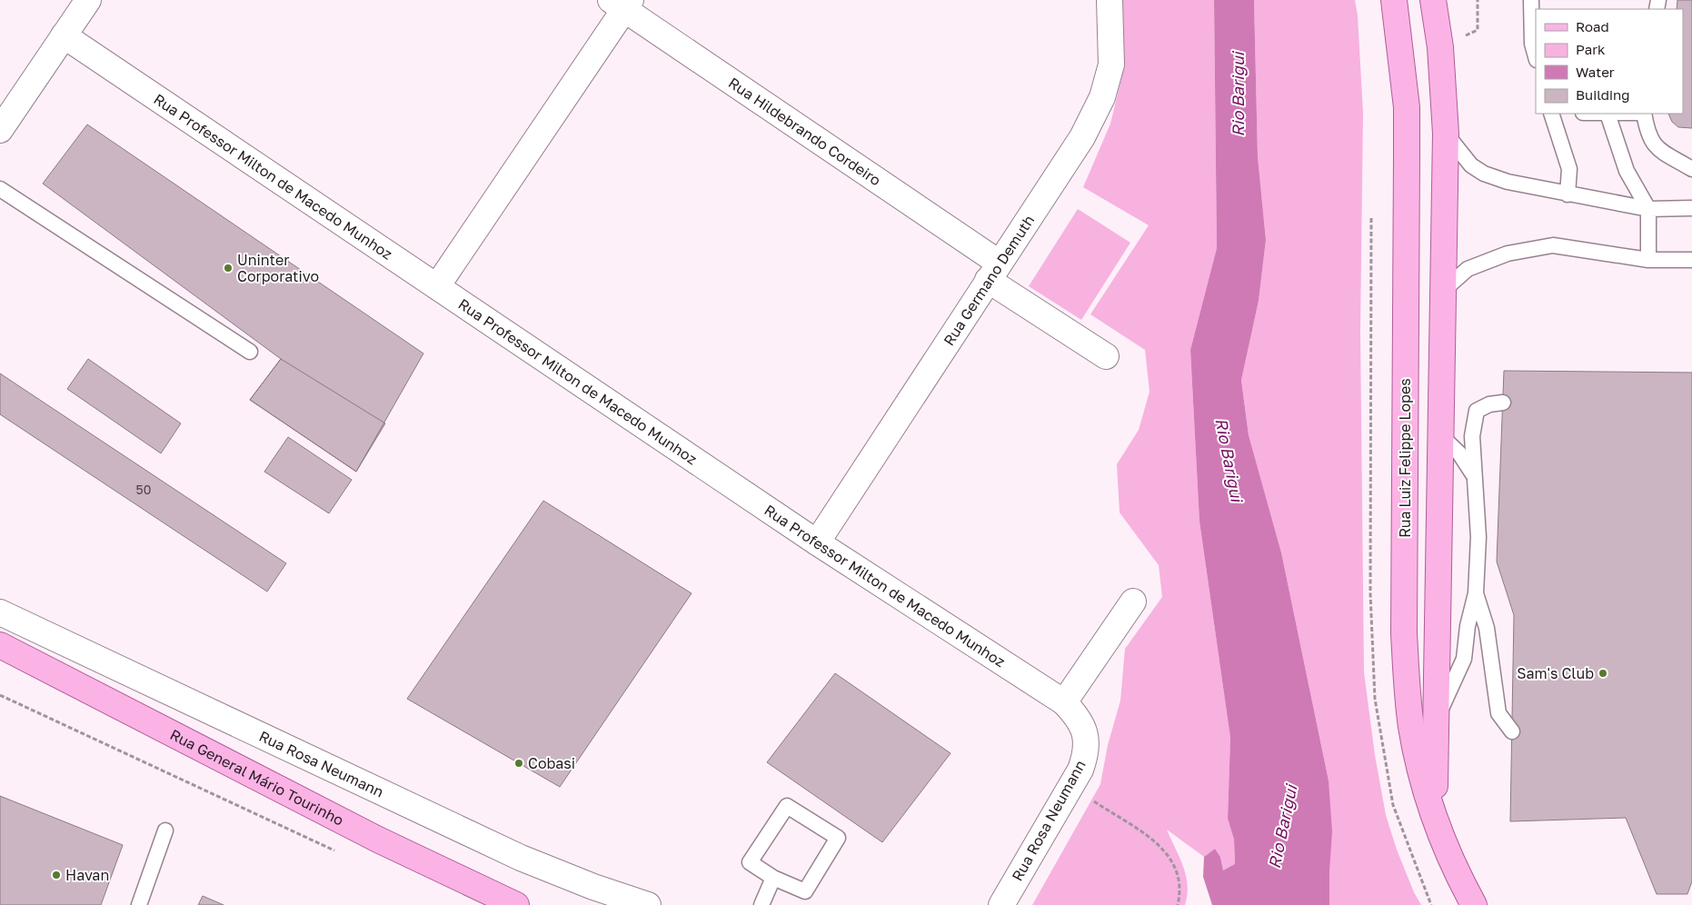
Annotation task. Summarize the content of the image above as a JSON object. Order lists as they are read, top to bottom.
{
  "streets": {
    "main road": ["Rua Luiz Felippe Lopes", "Rua General Mário Tourinho"],
    "street": [
      "Rua Hildebrando Cordeiro",
      "Rua Professor Milton de Macedo Munhoz",
      "Rua Germano Demuth",
      "Rua Rosa Neumann"
    ]
  },
  "crossings": [
    ["Rua Hildebrando Cordeiro", "Rua Germano Demuth"],
    ["Rua Professor Milton de Macedo Munhoz", "Rua Germano Demuth"],
    ["Rua Professor Milton de Macedo Munhoz", "Rua Rosa Neumann"]
  ],
  "water": ["Rio Barigui"],
  "places": [
    "Uninter Corporativo",
    "Sam's Club",
    "Cobasi",
    "Havan"
  ],
  "house_numbers": ["50"],
  "legend": [
    "Road",
    "Park",
    "Water",
    "Building"
  ]
}
